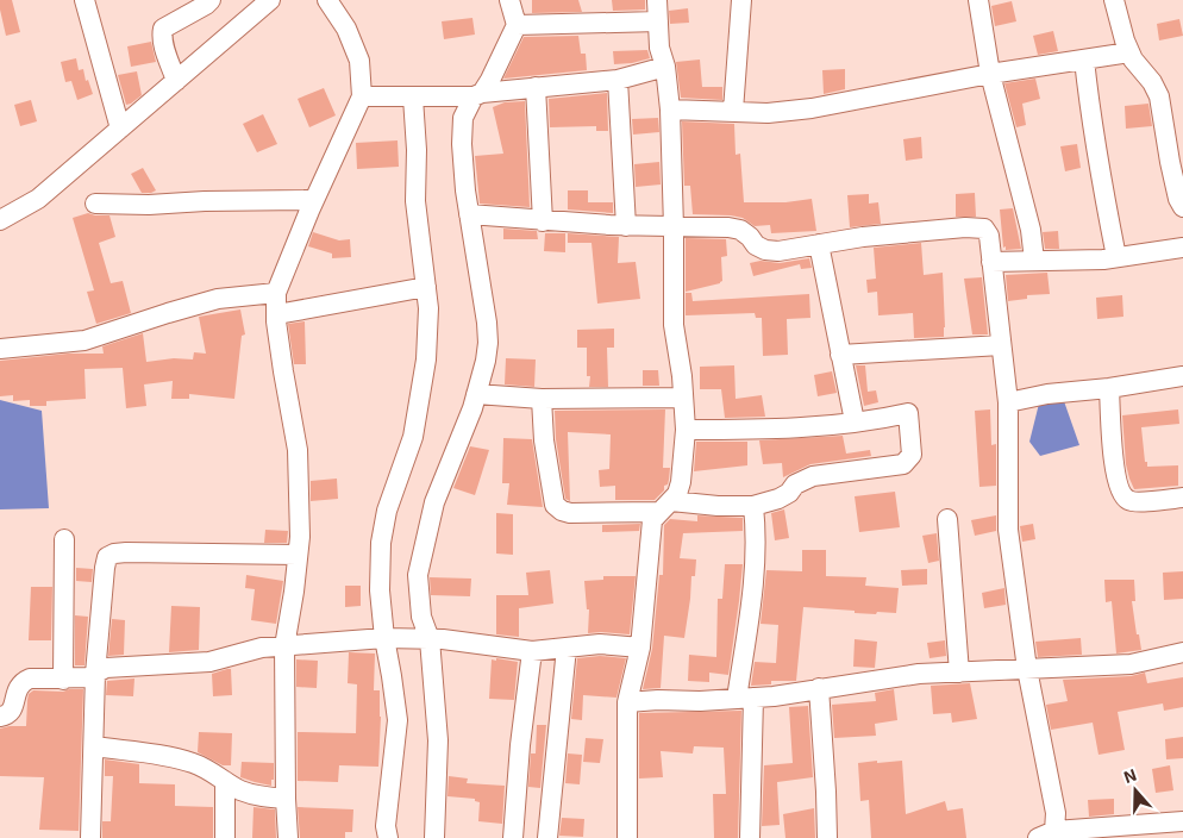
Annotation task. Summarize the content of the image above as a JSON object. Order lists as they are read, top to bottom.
{
  "north": "top"
}
